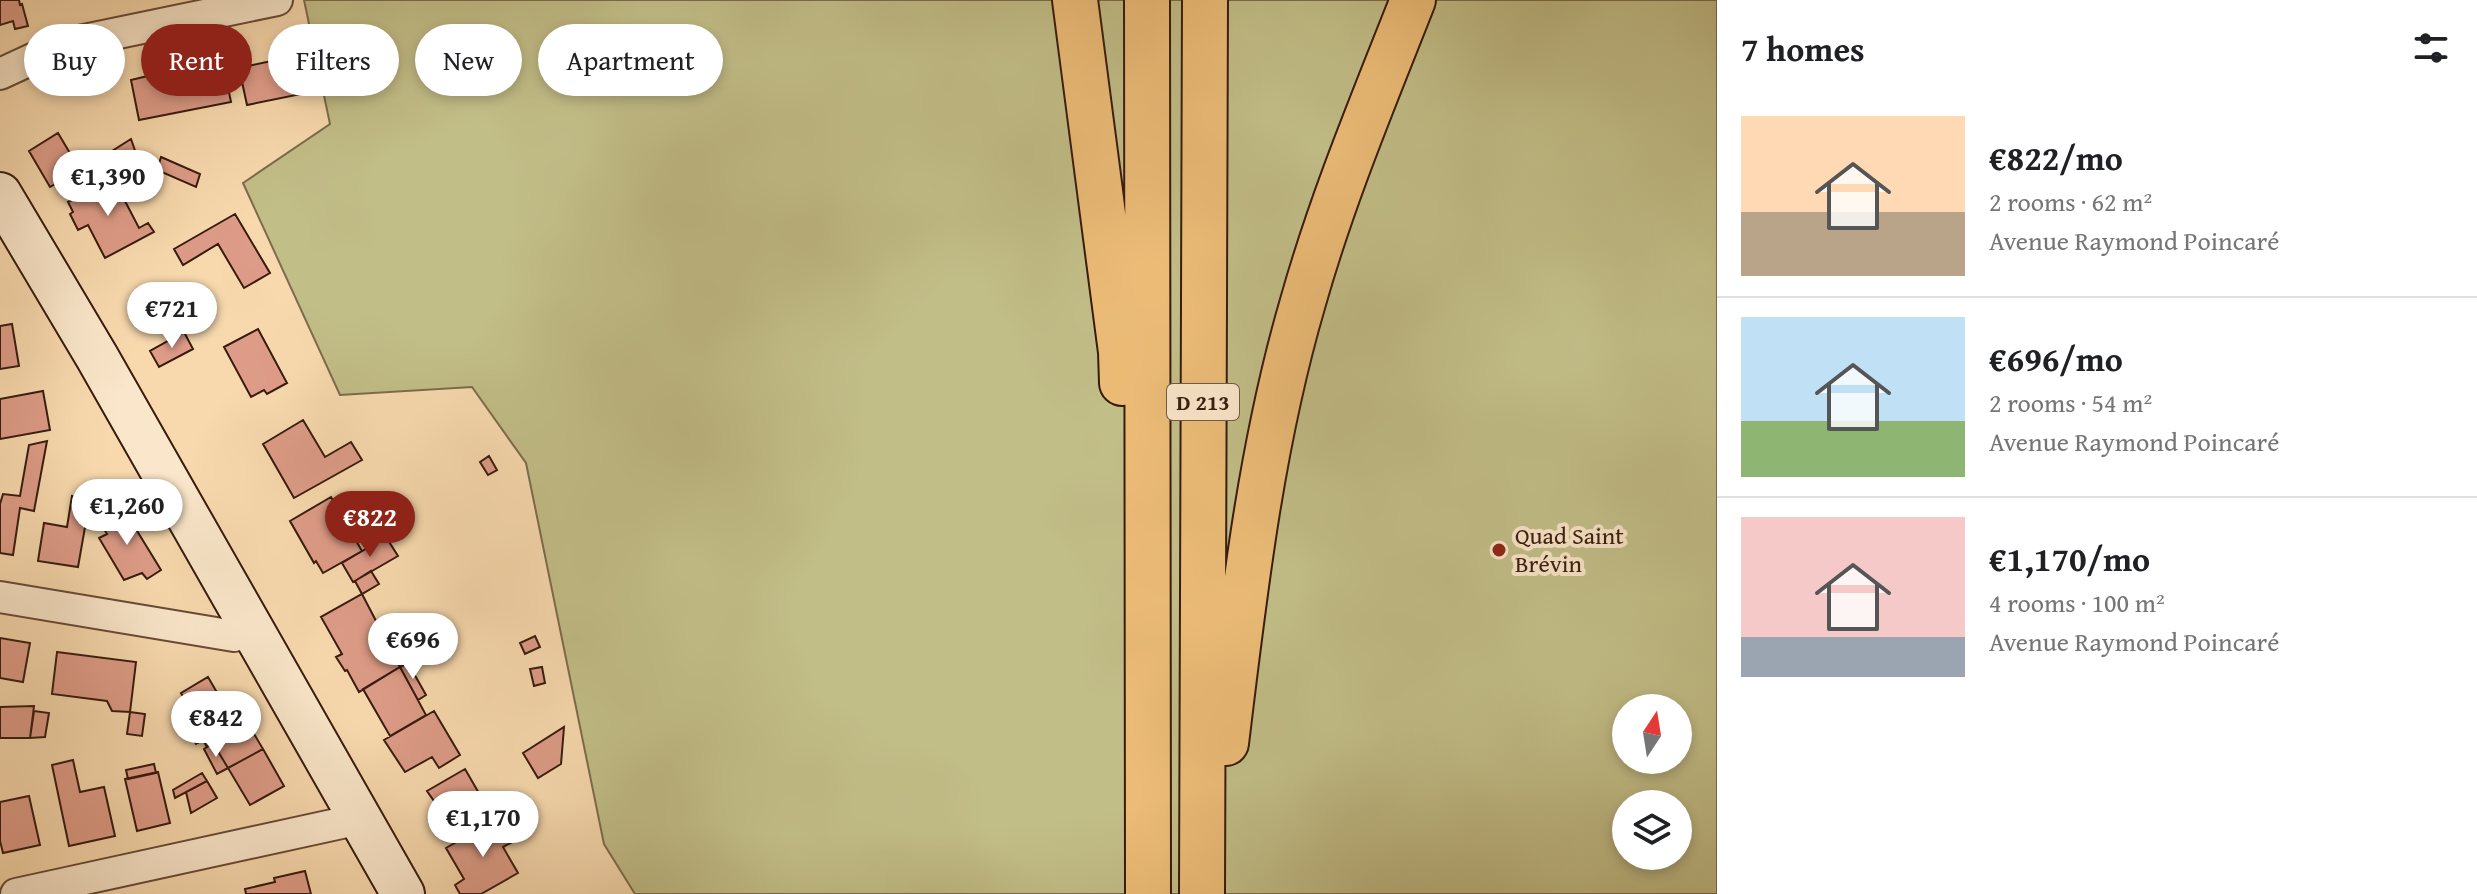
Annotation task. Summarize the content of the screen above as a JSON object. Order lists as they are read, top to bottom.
{
  "streets": {
    "highway": ["D 213"]
  },
  "places": ["Quad Saint Brévin"],
  "north": "top",
  "page": {
    "heading": "7 homes",
    "chip": [
      "Buy",
      "Rent",
      "Filters",
      "New",
      "Apartment"
    ],
    "list": [
      {
        "name": "€822/mo",
        "note": "2 rooms · 62 m² · Avenue Raymond Poincaré"
      },
      {
        "name": "€696/mo",
        "note": "2 rooms · 54 m² · Avenue Raymond Poincaré"
      },
      {
        "name": "€1,170/mo",
        "note": "4 rooms · 100 m² · Avenue Raymond Poincaré"
      }
    ],
    "price": [
      "€1,390",
      "€721",
      "€1,260",
      "€822",
      "€696",
      "€842",
      "€1,170"
    ]
  }
}
